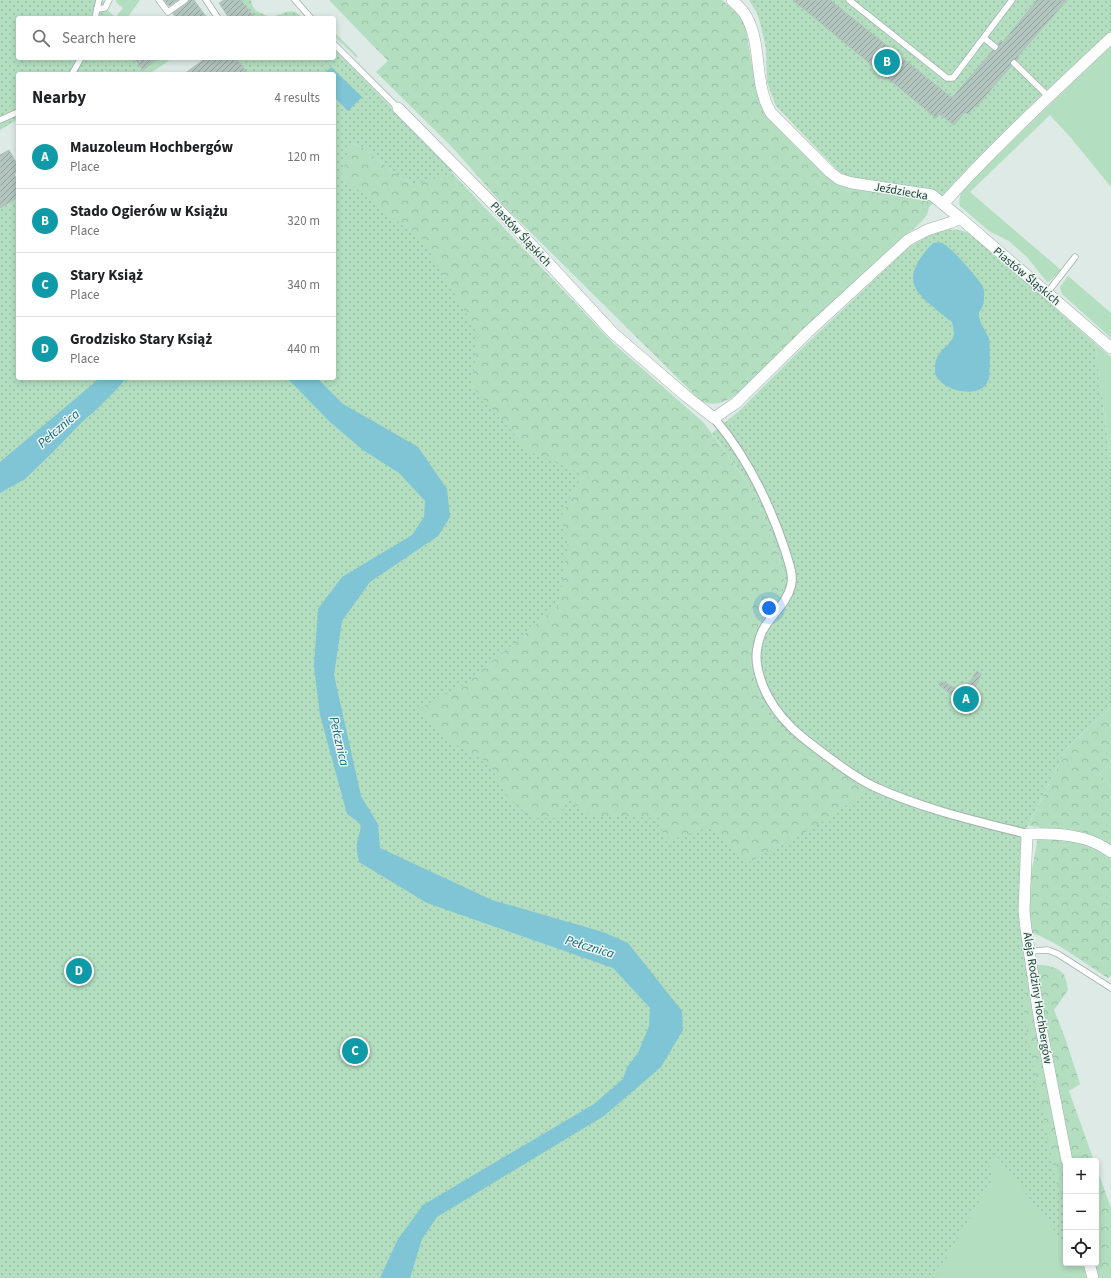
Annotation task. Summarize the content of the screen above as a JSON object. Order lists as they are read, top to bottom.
{
  "streets": {
    "street": ["Jeździecka", "Piastów Śląskich", "Aleja Rodziny Hochbergów"]
  },
  "crossings": [
    ["Jeździecka", "Piastów Śląskich"]
  ],
  "water": ["Pełcznica"],
  "page": {
    "search": "Search here",
    "pins": [
      "B",
      "A",
      "D",
      "C"
    ],
    "heading": ["Nearby", "4 results"],
    "list": [
      {
        "mark": "A",
        "name": "Mauzoleum Hochbergów",
        "note": "Place",
        "value": "120 m"
      },
      {
        "mark": "B",
        "name": "Stado Ogierów w Książu",
        "note": "Place",
        "value": "320 m"
      },
      {
        "mark": "C",
        "name": "Stary Książ",
        "note": "Place",
        "value": "340 m"
      },
      {
        "mark": "D",
        "name": "Grodzisko Stary Książ",
        "note": "Place",
        "value": "440 m"
      }
    ],
    "map_buttons": ["+", "−"]
  }
}
